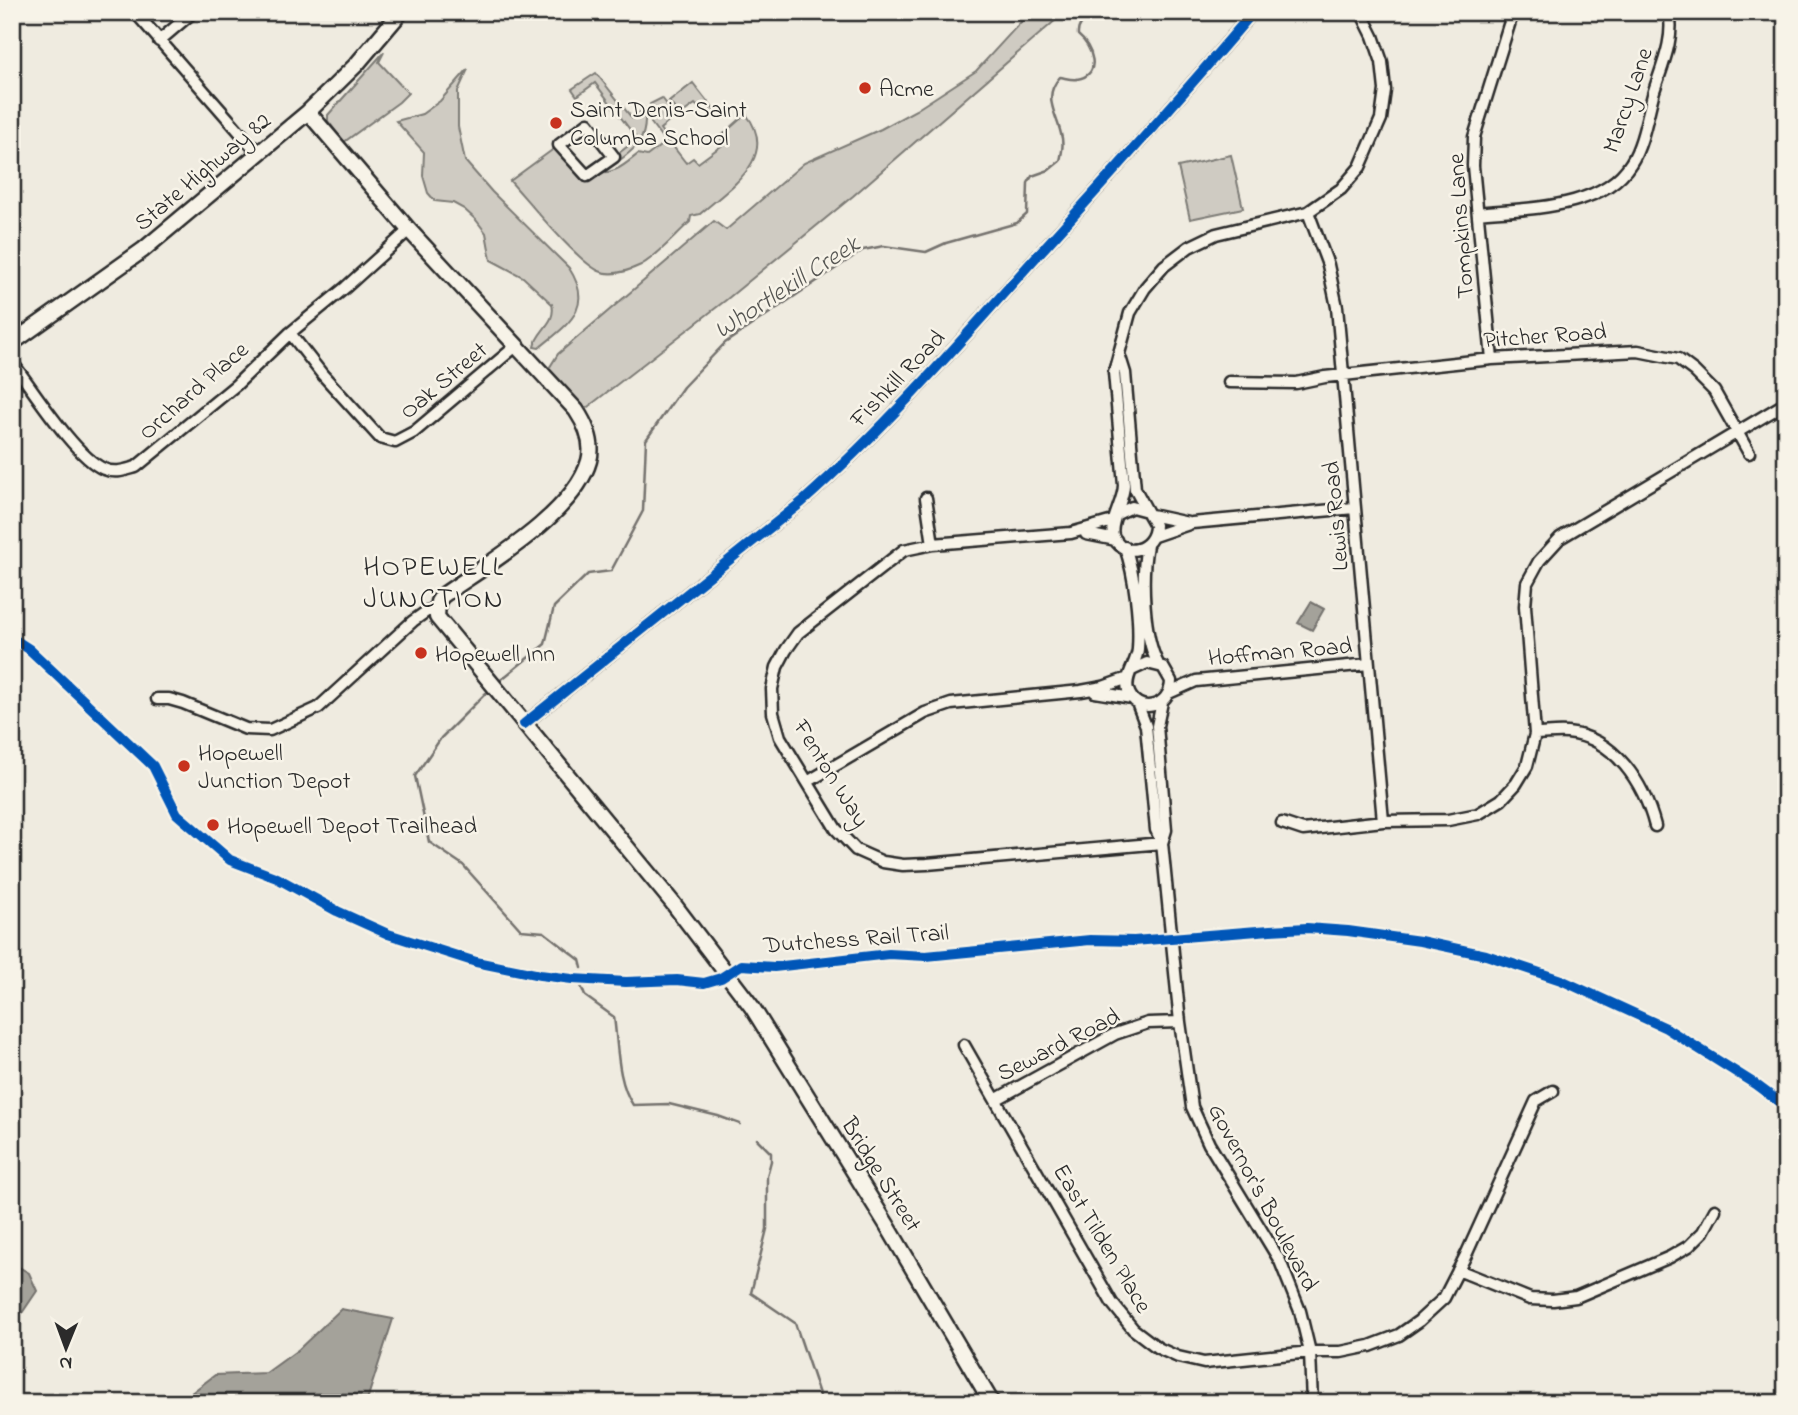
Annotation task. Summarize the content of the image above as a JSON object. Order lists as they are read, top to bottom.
{
  "streets": {
    "main road": ["State Highway 82", "Bridge Street"],
    "street": [
      "Marcy Lane",
      "Tompkins Lane",
      "Pitcher Road",
      "Fishkill Road",
      "Oak Street",
      "Orchard Place",
      "Lewis Road",
      "Hoffman Road",
      "Fenton Way",
      "Seward Road",
      "Governor's Boulevard",
      "East Tilden Place"
    ],
    "cycle path": ["Dutchess Rail Trail"]
  },
  "crossings": [
    ["Marcy Lane", "Tompkins Lane"],
    ["Tompkins Lane", "Pitcher Road"],
    ["Pitcher Road", "Lewis Road"],
    ["Fishkill Road", "Bridge Street"],
    ["Oak Street", "Orchard Place"],
    ["Lewis Road", "Hoffman Road"],
    ["Hoffman Road", "Governor's Boulevard"],
    ["Fenton Way", "Governor's Boulevard"],
    ["Seward Road", "Governor's Boulevard"],
    ["Seward Road", "East Tilden Place"],
    ["Governor's Boulevard", "East Tilden Place"]
  ],
  "districts": ["HOPEWELL JUNCTION"],
  "water": ["Whortlekill Creek"],
  "places": [
    "Acme",
    "Saint Denis-Saint Columba School",
    "Hopewell Inn",
    "Hopewell Junction Depot",
    "Hopewell Depot Trailhead"
  ],
  "north": "bottom"
}
